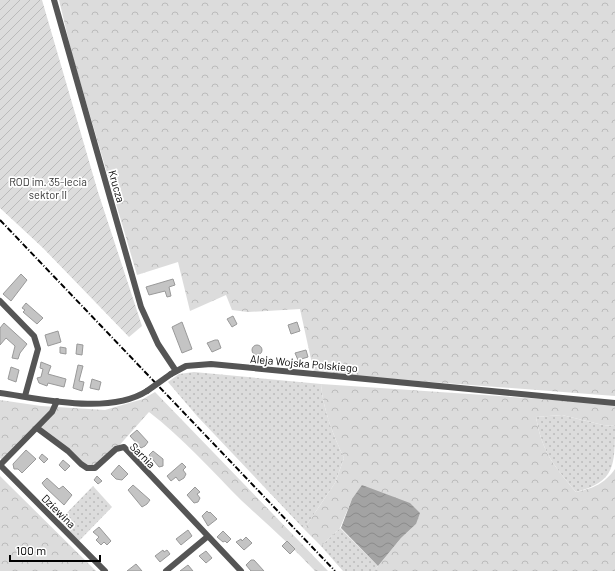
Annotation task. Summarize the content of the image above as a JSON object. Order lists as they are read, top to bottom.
{
  "streets": {
    "street": [
      "Krucza",
      "Aleja Wojska Polskiego",
      "Sarnia",
      "Dziewina"
    ]
  },
  "crossings": [
    ["Krucza", "Aleja Wojska Polskiego"]
  ],
  "parks": ["ROD im. 35-lecia sektor II"],
  "scale_bar": "100 m"
}
